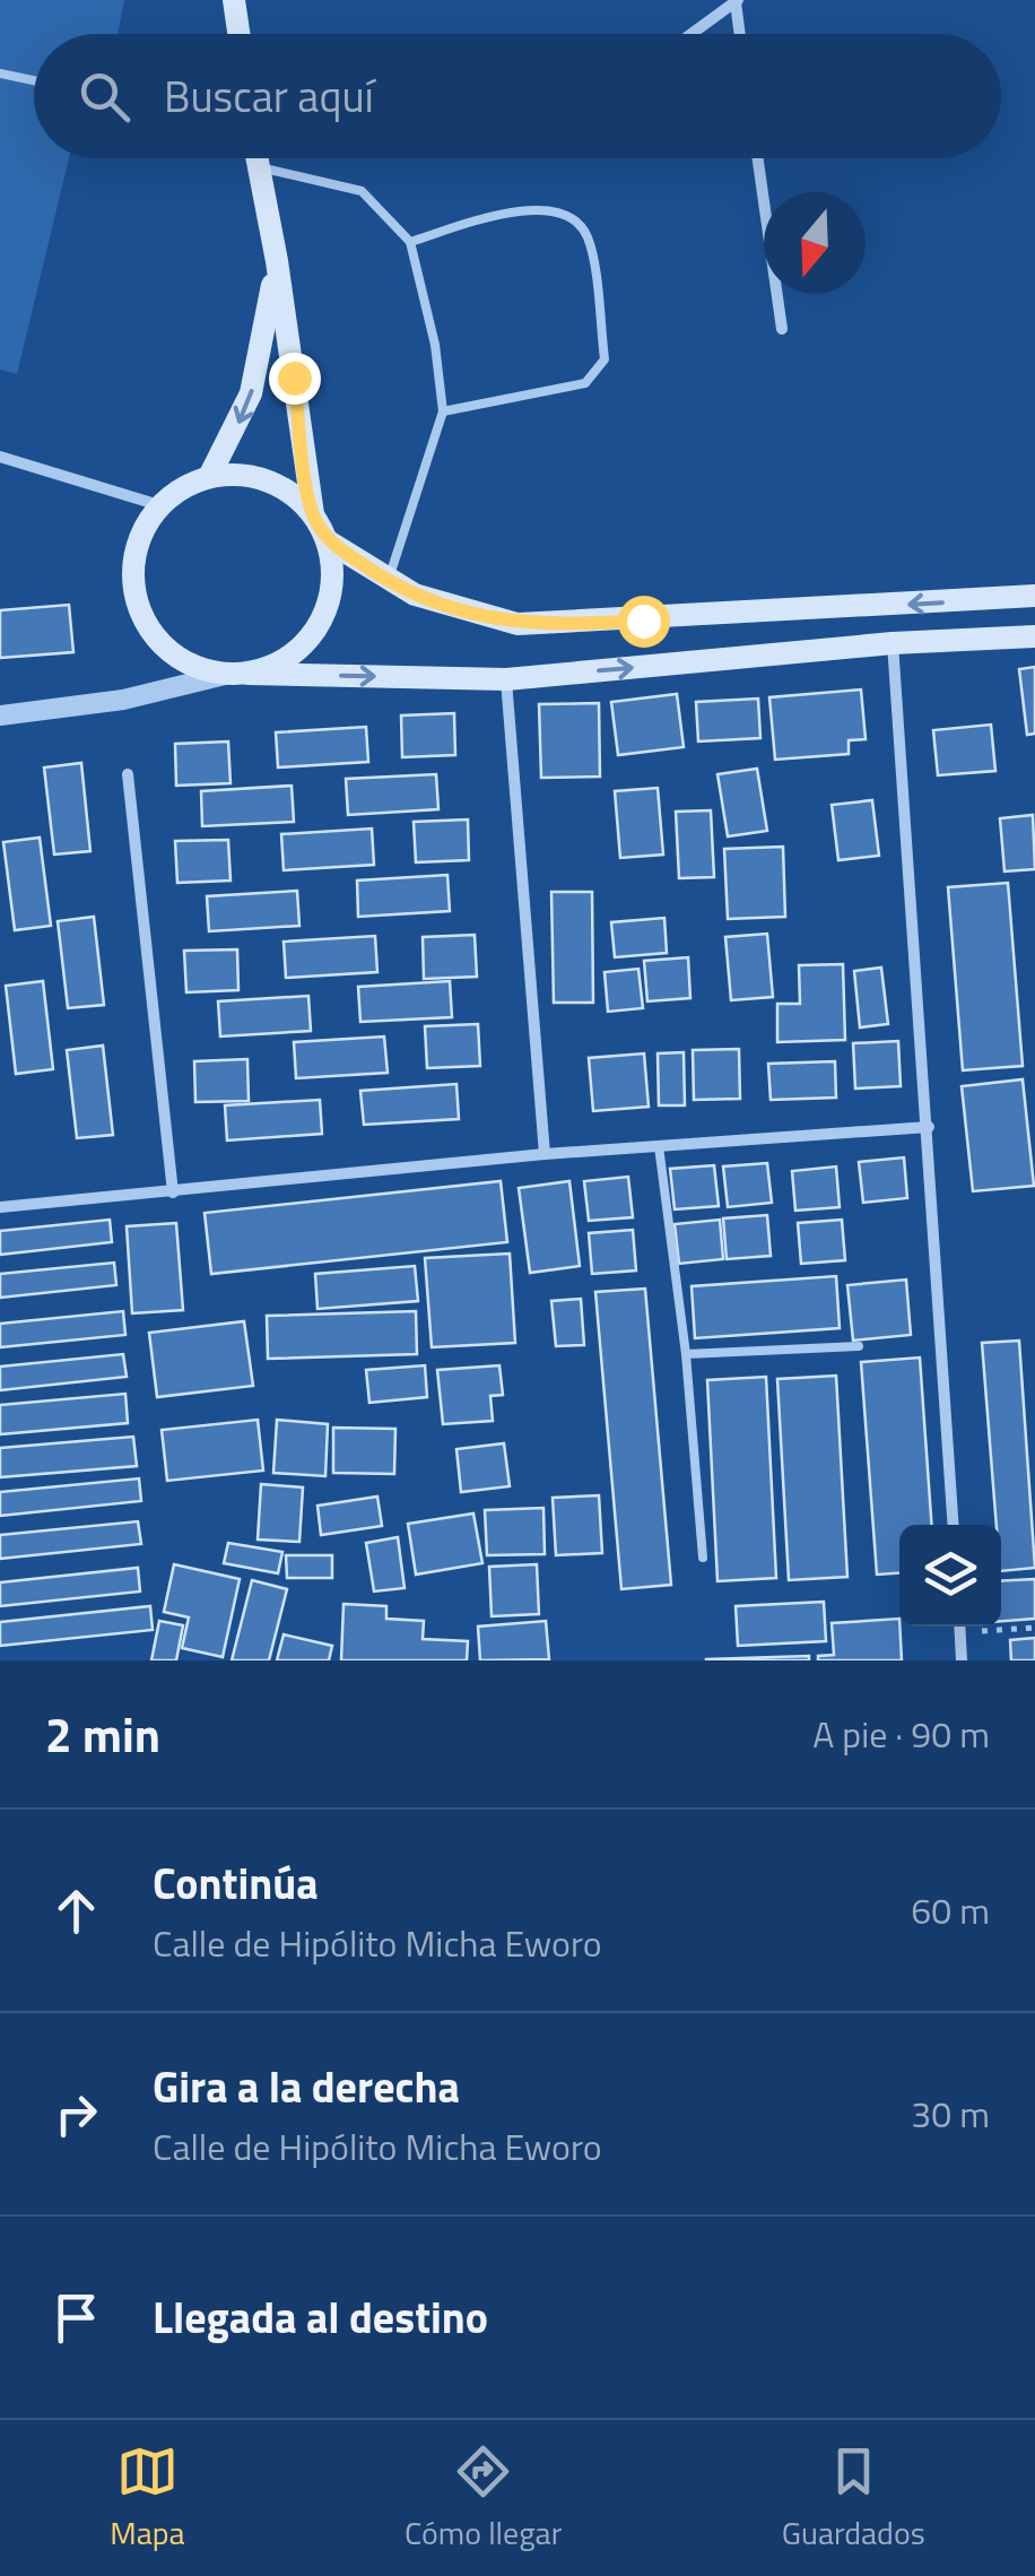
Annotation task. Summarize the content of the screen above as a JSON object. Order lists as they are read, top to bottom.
{
  "north": "bottom",
  "page": {
    "search": "Buscar aquí",
    "heading": ["2 min", "A pie · 90 m"],
    "list": [
      ["Continúa", "Calle de Hipólito Micha Eworo", "60 m"],
      ["Gira a la derecha", "Calle de Hipólito Micha Eworo", "30 m"],
      "Llegada al destino"
    ],
    "nav": ["Mapa", "Cómo llegar", "Guardados"]
  }
}
